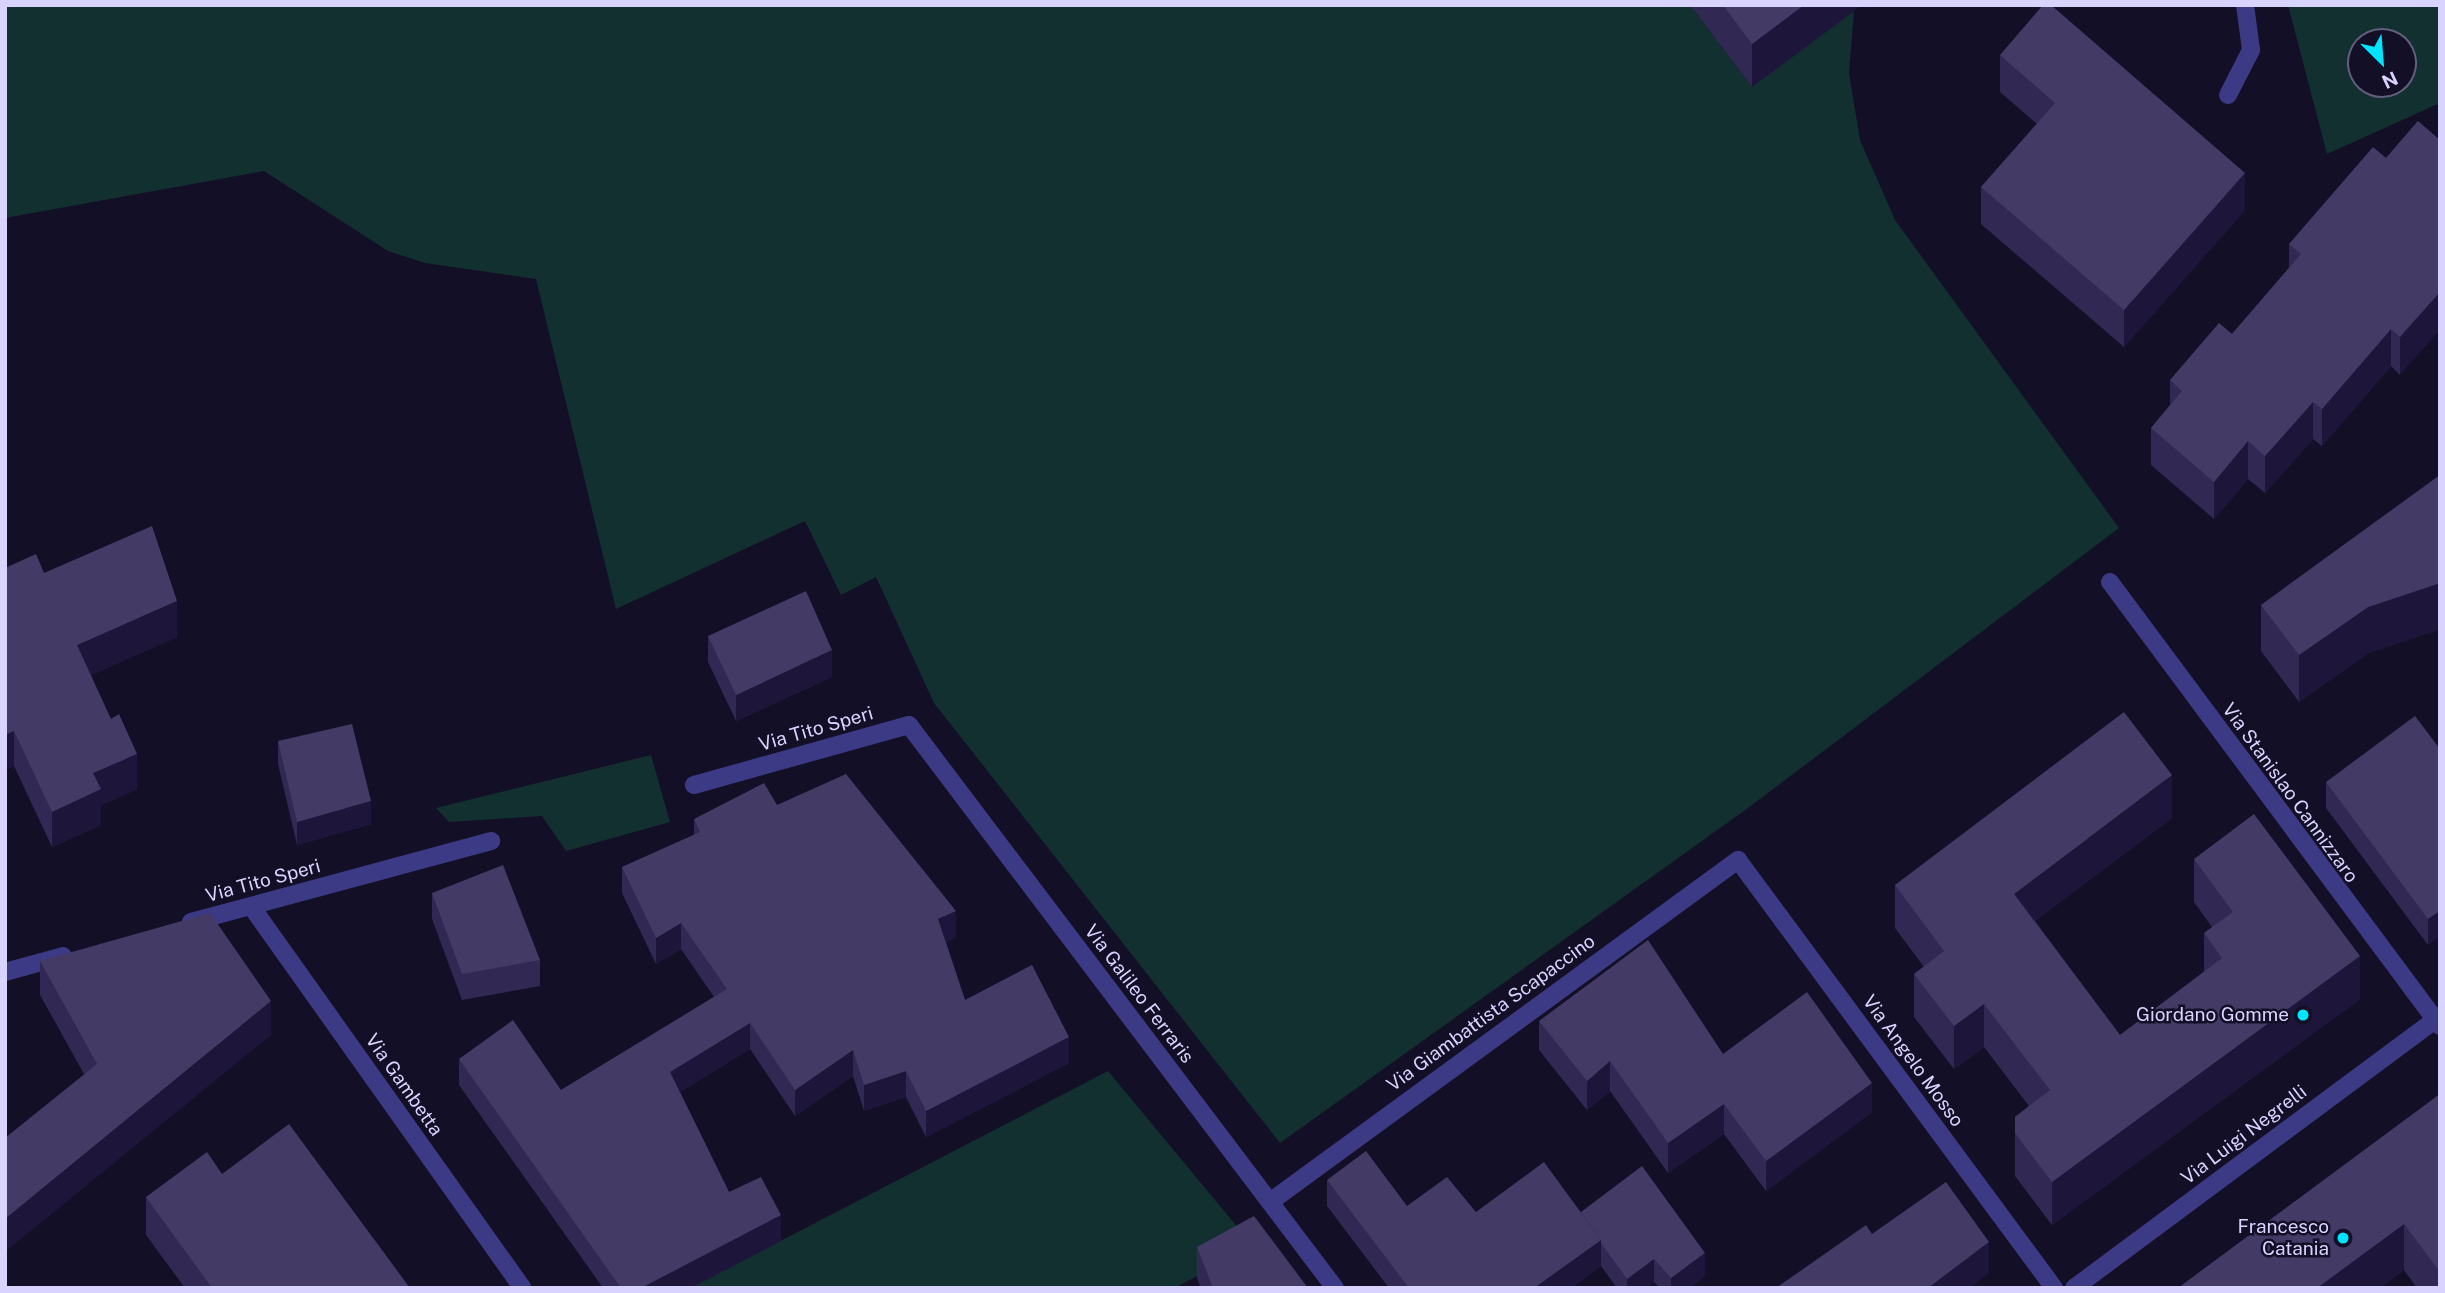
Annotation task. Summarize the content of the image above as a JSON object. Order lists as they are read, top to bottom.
{
  "streets": {
    "street": [
      "Via Tito Speri",
      "Via Stanislao Cannizzaro",
      "Via Galileo Ferraris",
      "Via Giambattista Scapaccino",
      "Via Angelo Mosso",
      "Via Gambetta",
      "Via Luigi Negrelli"
    ]
  },
  "crossings": [
    ["Via Tito Speri", "Via Galileo Ferraris"],
    ["Via Tito Speri", "Via Gambetta"],
    ["Via Stanislao Cannizzaro", "Via Luigi Negrelli"],
    ["Via Galileo Ferraris", "Via Giambattista Scapaccino"],
    ["Via Giambattista Scapaccino", "Via Angelo Mosso"]
  ],
  "places": ["Giordano Gomme", "Francesco Catania"],
  "north": "bottom right"
}
